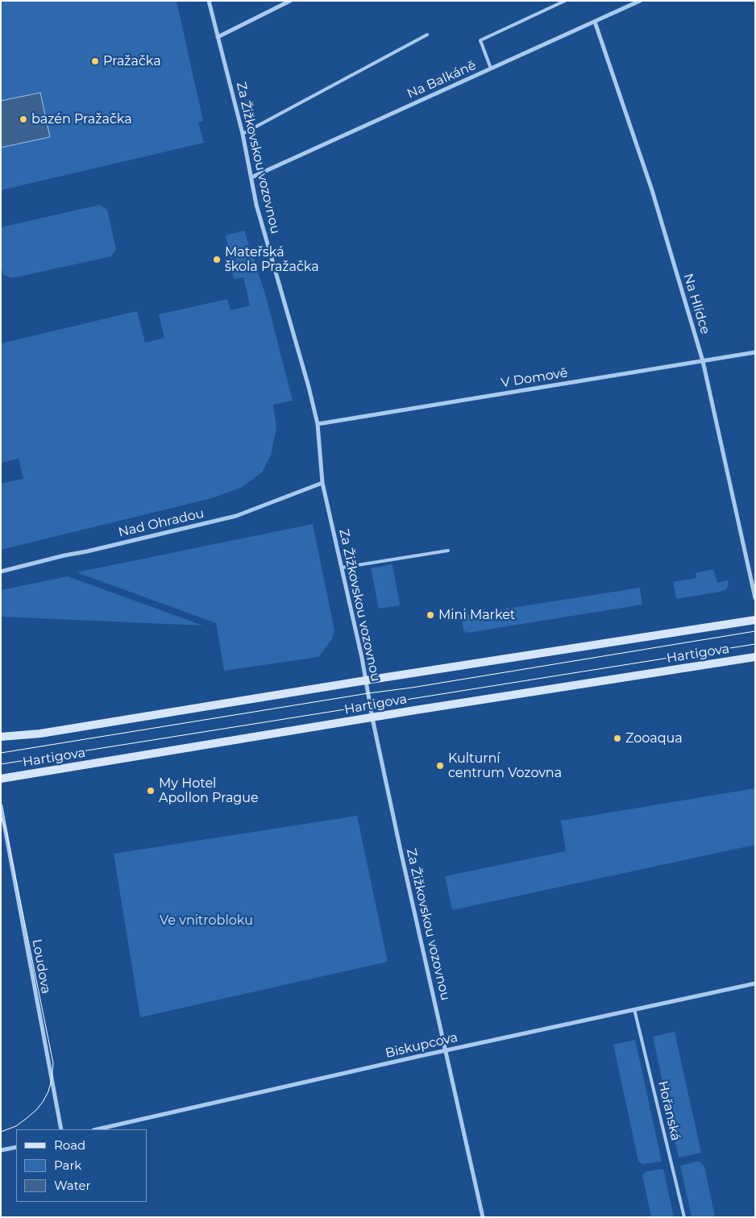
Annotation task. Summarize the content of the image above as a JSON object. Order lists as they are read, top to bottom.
{
  "streets": {
    "main road": ["Hartigova"],
    "street": [
      "Na Balkáně",
      "Za Žižkovskou vozovnou",
      "Na Hlídce",
      "V Domově",
      "Nad Ohradou",
      "Loudova",
      "Biskupcova"
    ],
    "lane": ["Hořanská"]
  },
  "crossings": [
    ["Na Balkáně", "Za Žižkovskou vozovnou"],
    ["Na Balkáně", "Na Hlídce"],
    ["Za Žižkovskou vozovnou", "V Domově"],
    ["Za Žižkovskou vozovnou", "Nad Ohradou"],
    ["Za Žižkovskou vozovnou", "Hartigova"],
    ["Za Žižkovskou vozovnou", "Biskupcova"],
    ["Na Hlídce", "V Domově"],
    ["Biskupcova", "Hořanská"]
  ],
  "parks": ["Ve vnitrobloku"],
  "places": [
    "Pražačka",
    "bazén Pražačka",
    "Mateřská škola Pražačka",
    "Mini Market",
    "Zooaqua",
    "Kulturní centrum Vozovna",
    "My Hotel Apollon Prague"
  ],
  "legend": ["Road", "Park", "Water"]
}
